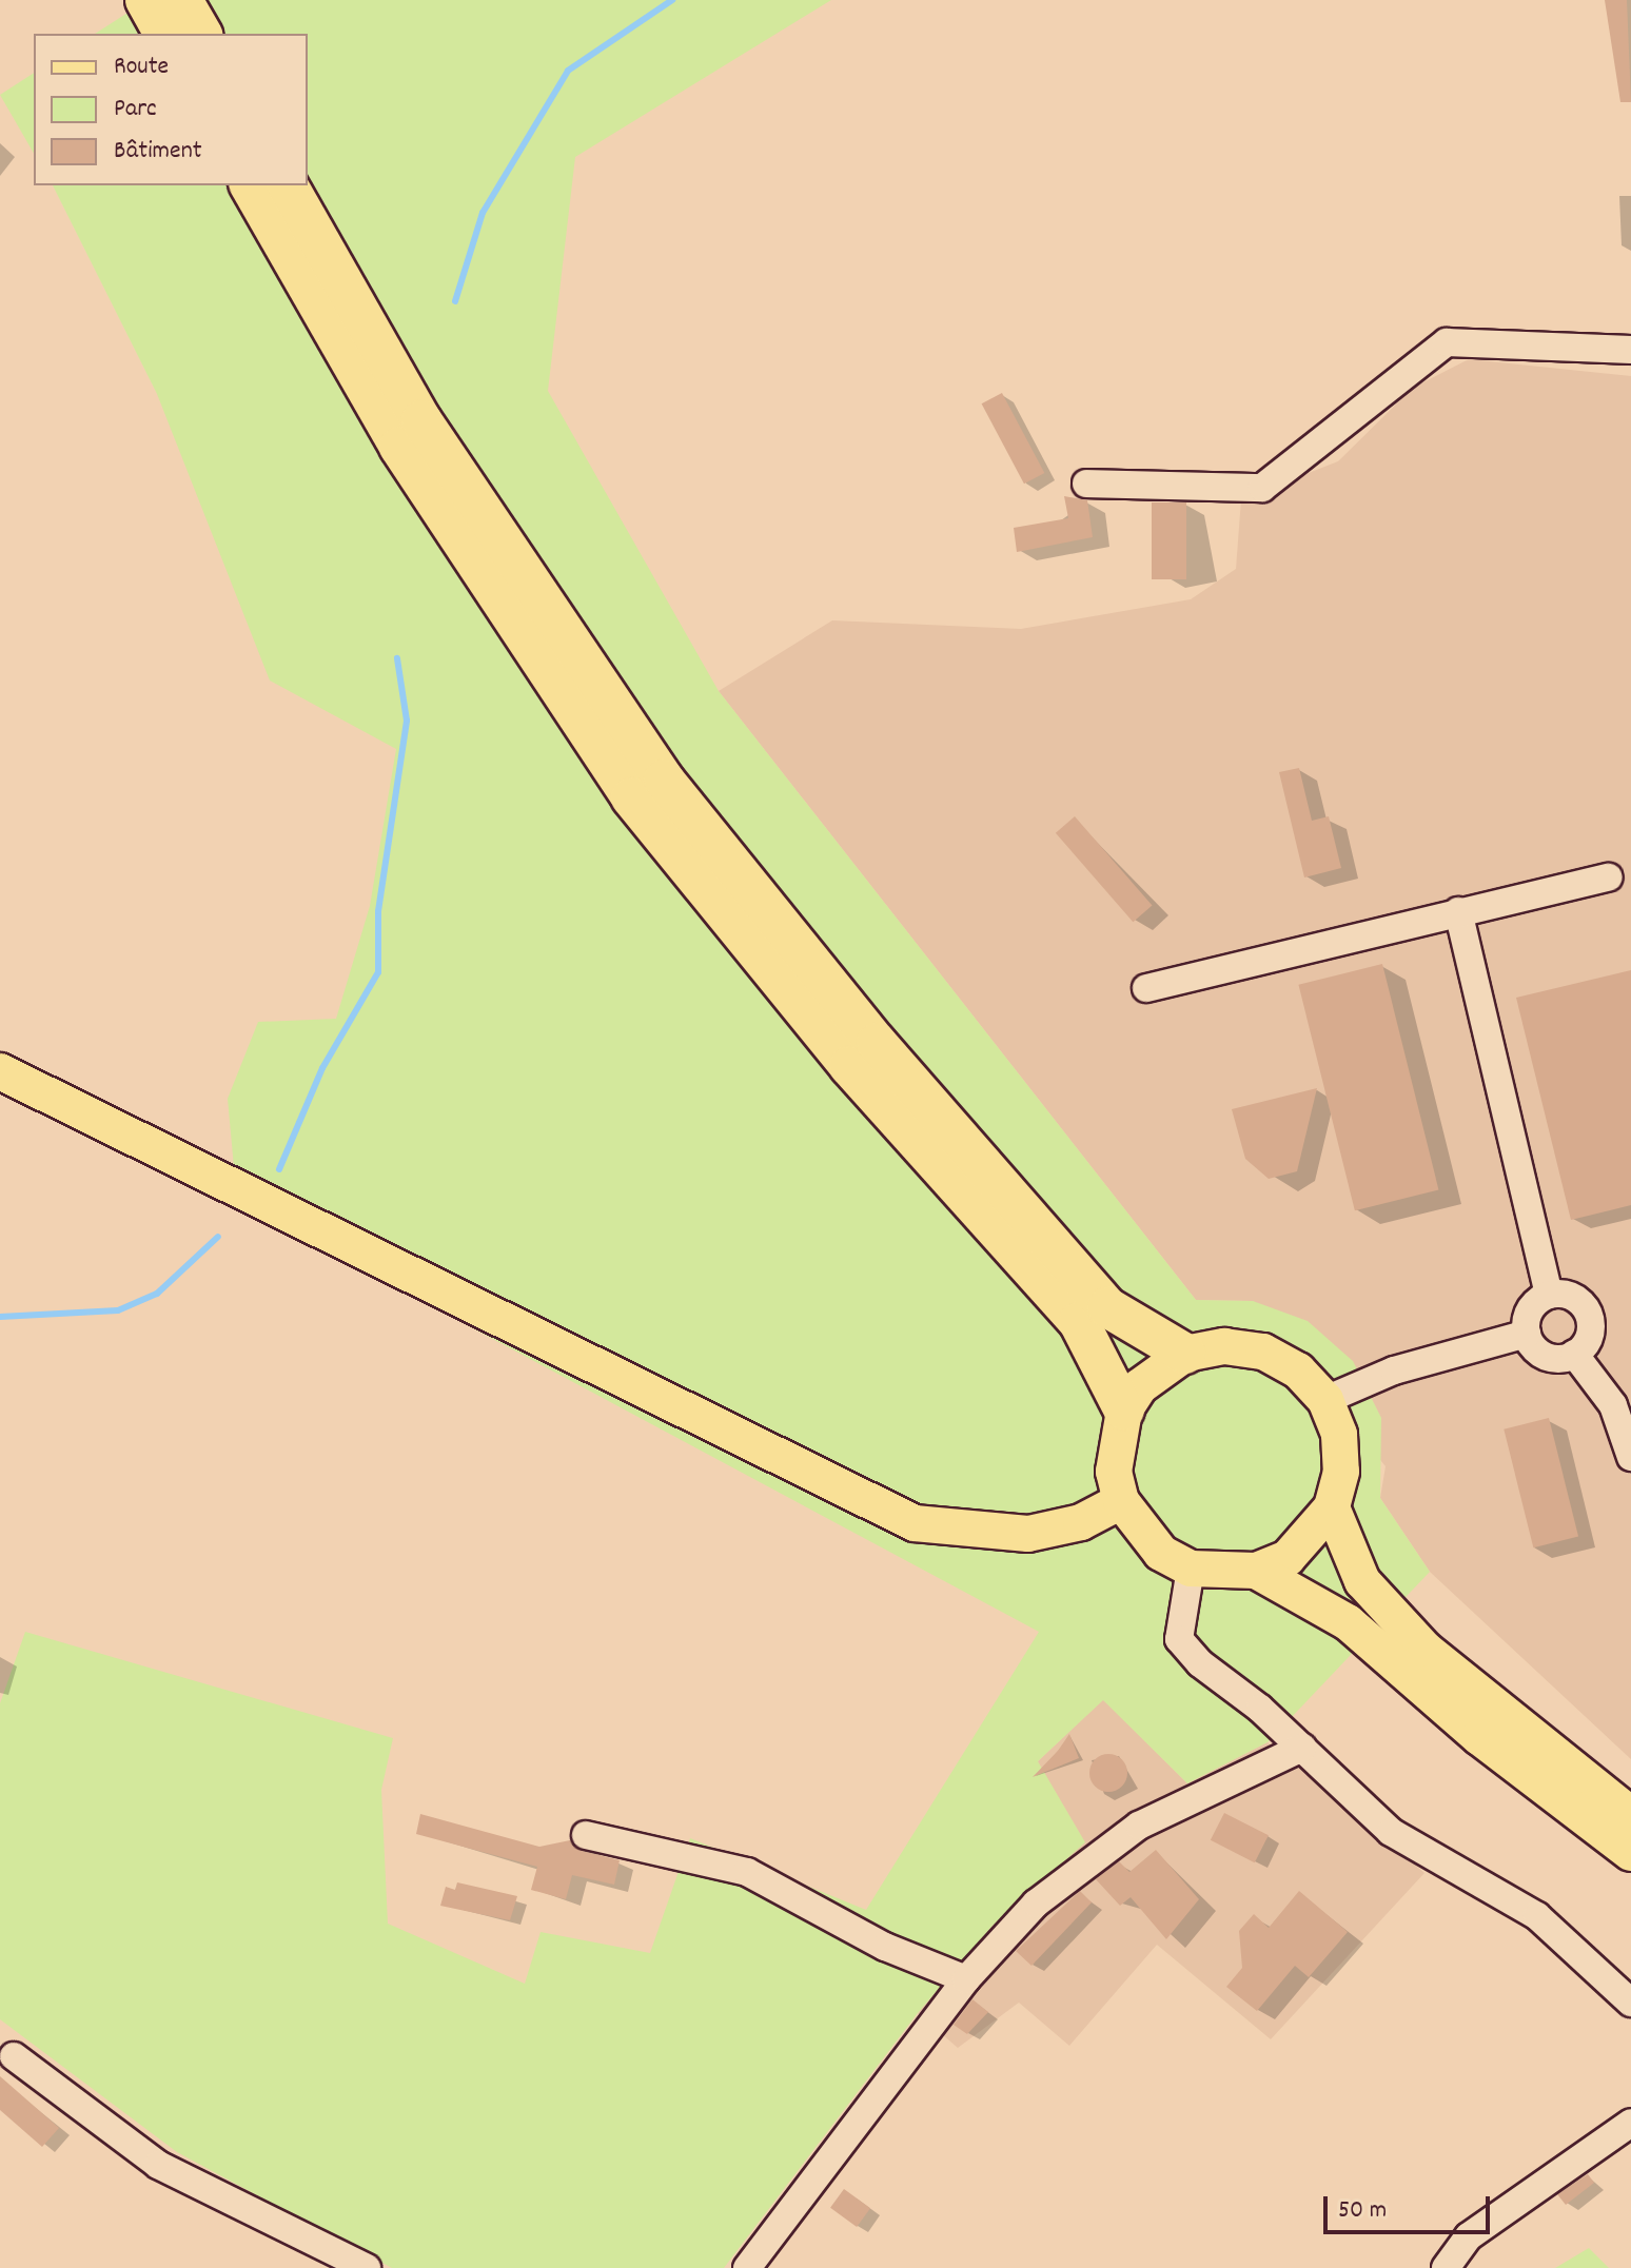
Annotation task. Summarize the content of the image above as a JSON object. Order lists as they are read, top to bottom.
{
  "legend": ["Route", "Parc", "Bâtiment"],
  "scale_bar": "50 m"
}
